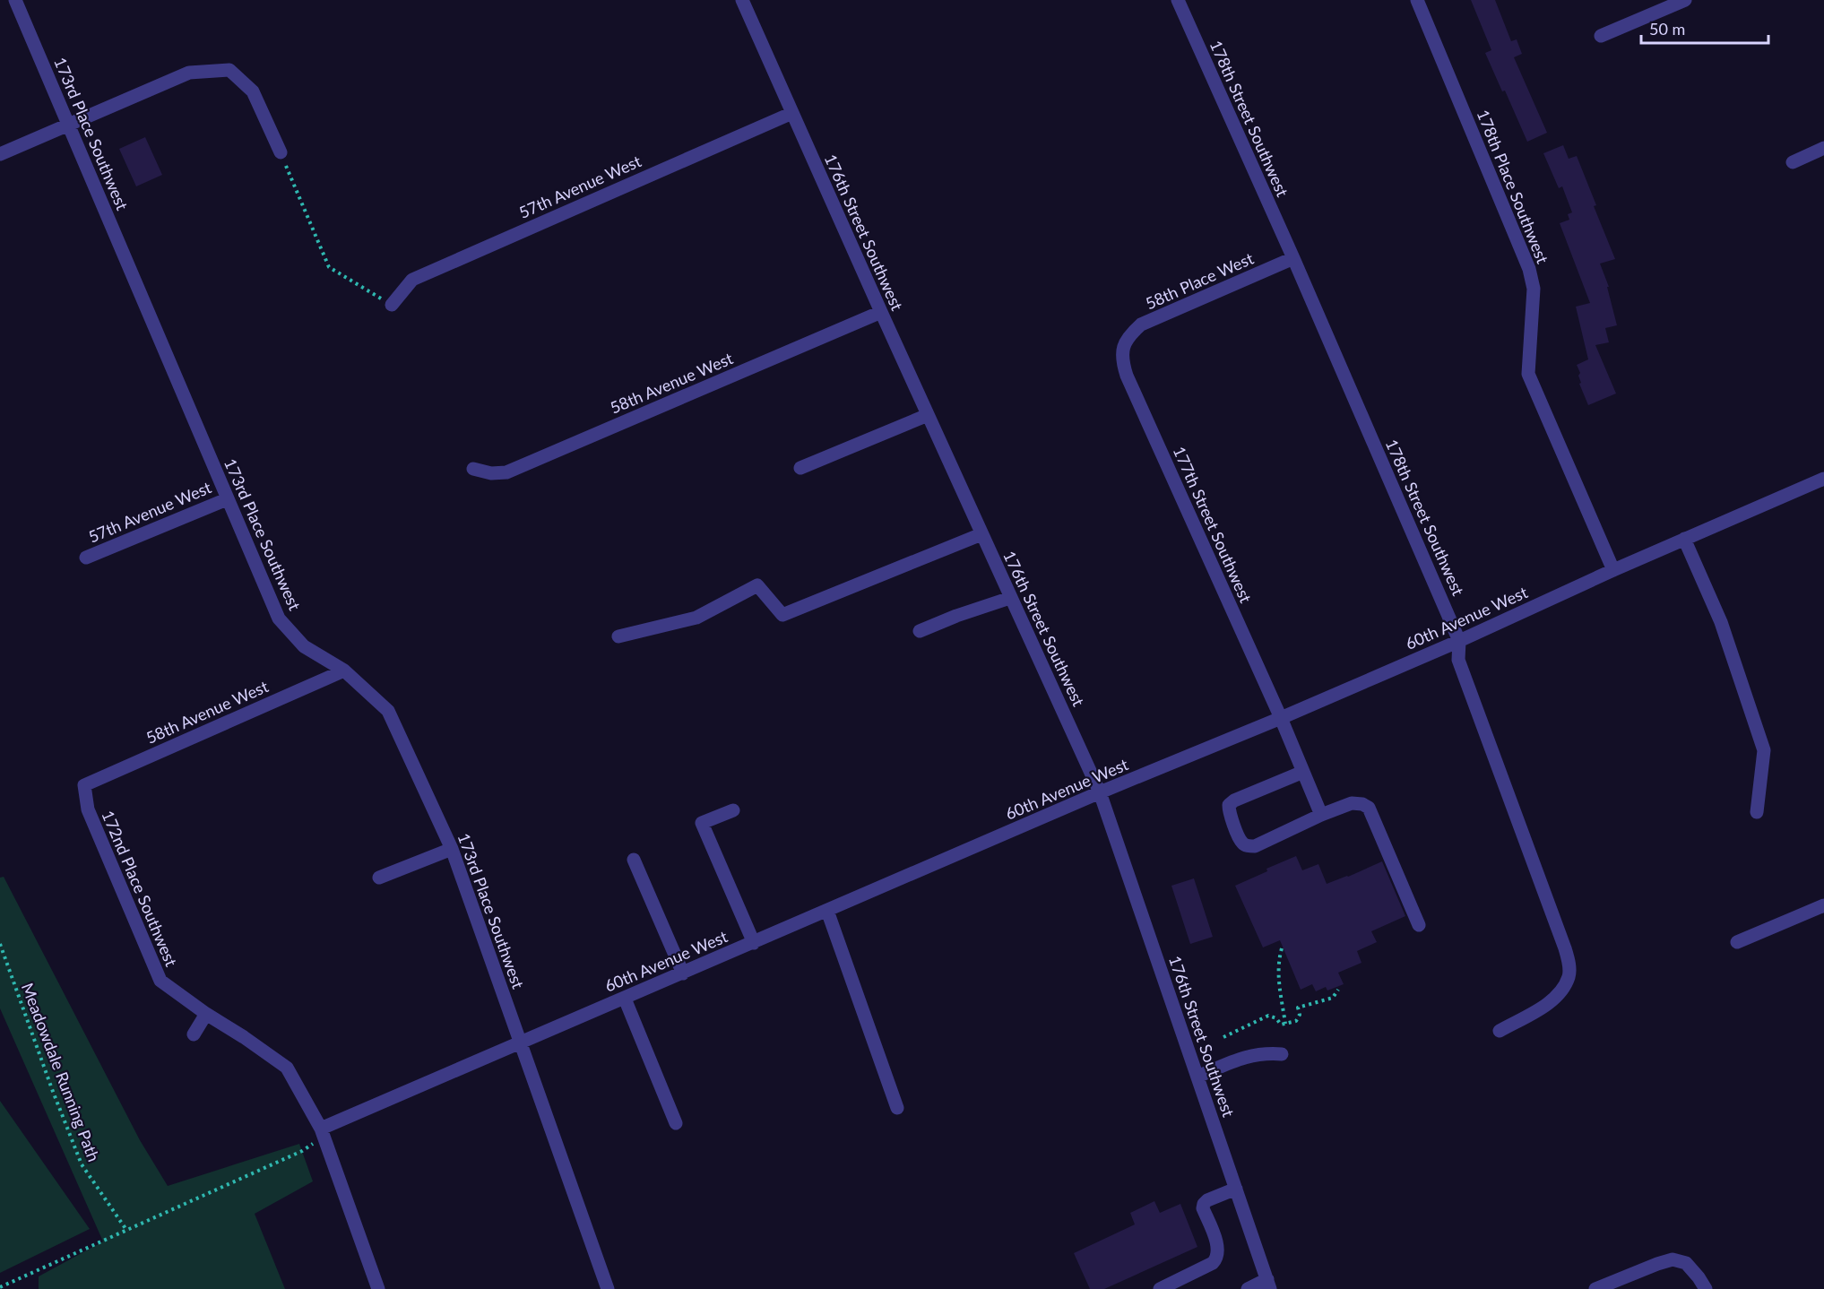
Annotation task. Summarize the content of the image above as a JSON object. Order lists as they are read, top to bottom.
{
  "streets": {
    "street": [
      "178th Street Southwest",
      "173rd Place Southwest",
      "57th Avenue West",
      "178th Place Southwest",
      "176th Street Southwest",
      "58th Place West",
      "58th Avenue West",
      "177th Street Southwest",
      "60th Avenue West",
      "172nd Place Southwest"
    ],
    "path": ["Meadowdale Running Path"]
  },
  "crossings": [
    ["178th Street Southwest", "58th Place West"],
    ["178th Street Southwest", "60th Avenue West"],
    ["173rd Place Southwest", "57th Avenue West"],
    ["173rd Place Southwest", "58th Avenue West"],
    ["173rd Place Southwest", "60th Avenue West"],
    ["57th Avenue West", "176th Street Southwest"],
    ["178th Place Southwest", "60th Avenue West"],
    ["176th Street Southwest", "58th Avenue West"],
    ["176th Street Southwest", "60th Avenue West"],
    ["58th Place West", "177th Street Southwest"],
    ["58th Avenue West", "172nd Place Southwest"],
    ["177th Street Southwest", "60th Avenue West"],
    ["60th Avenue West", "172nd Place Southwest"]
  ],
  "scale_bar": "50 m"
}
